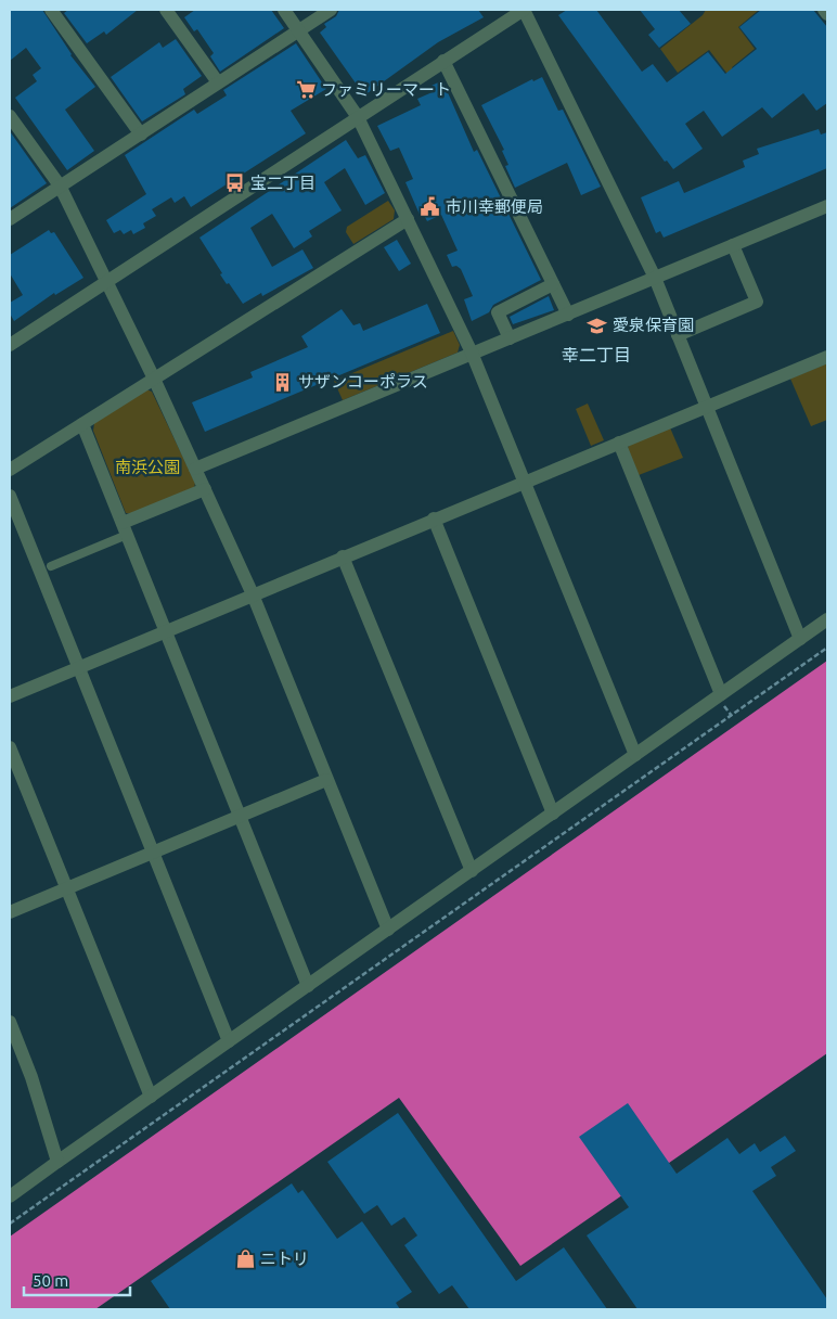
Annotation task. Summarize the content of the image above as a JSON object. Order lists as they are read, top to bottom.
{
  "districts": ["幸二丁目"],
  "parks": ["南浜公園"],
  "places": {
    "supermarket": ["ファミリーマート"],
    "bus stop": ["宝二丁目"],
    "public building": ["市川幸郵便局"],
    "school or university": ["愛泉保育園"],
    "building": ["サザンコーポラス"],
    "shop": ["ニトリ"]
  },
  "scale_bar": "50 m"
}
